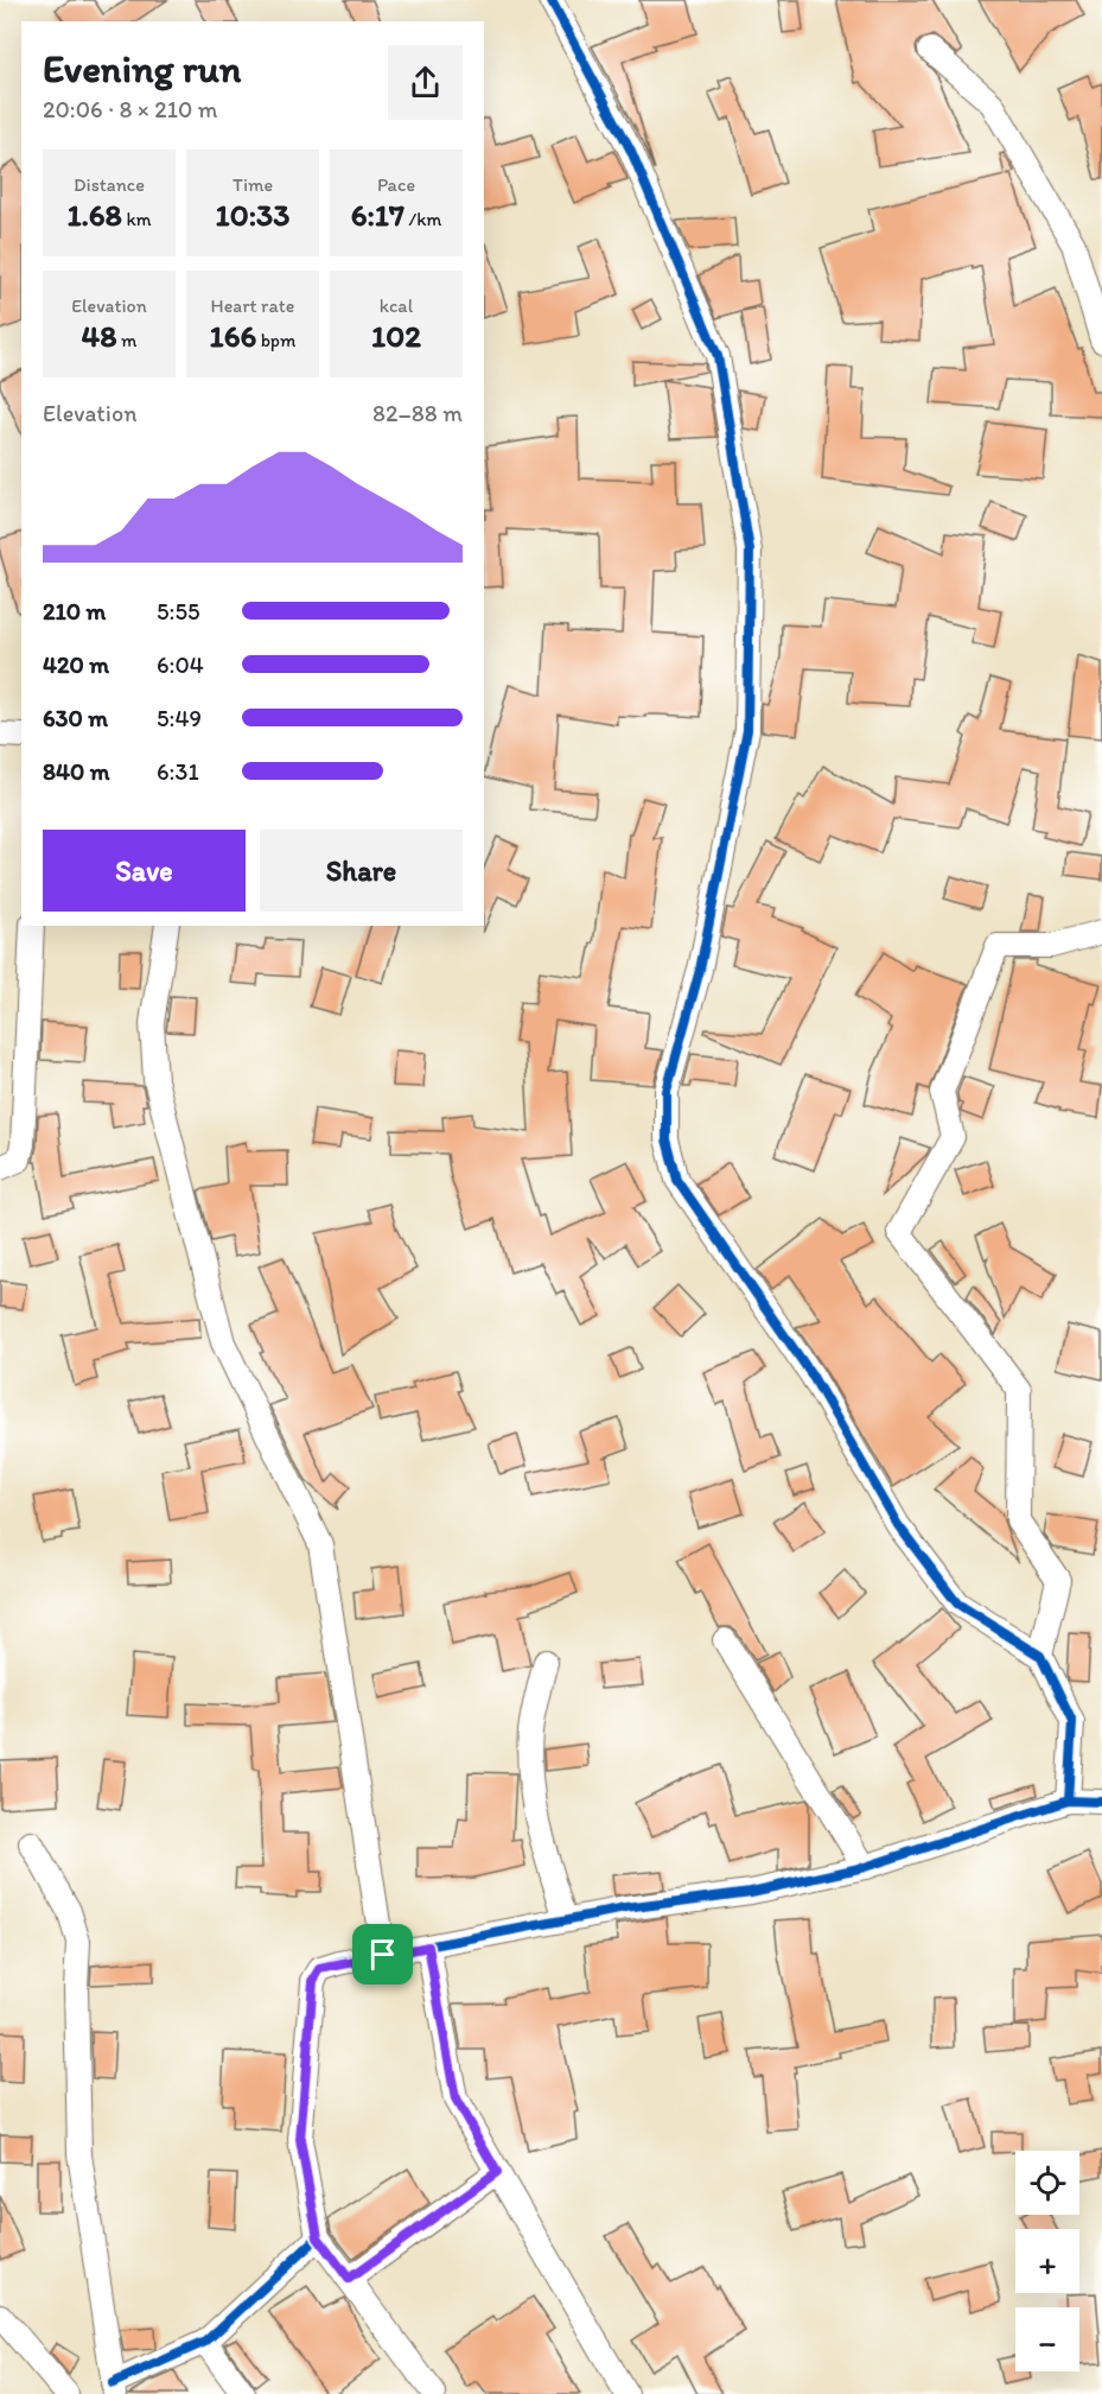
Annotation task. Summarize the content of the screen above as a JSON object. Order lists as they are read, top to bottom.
{
  "page": {
    "heading": ["Evening run", "20:06 · 8 × 210 m"],
    "stats": [
      ["Distance", "1.68 km"],
      ["Time", "10:33"],
      ["Pace", "6:17 /km"],
      ["Elevation", "48 m"],
      ["Heart rate", "166 bpm"],
      ["kcal", "102"]
    ],
    "chart": ["Elevation", "82–88 m"],
    "list": [
      {
        "name": "210 m",
        "note": "5:55"
      },
      {
        "name": "420 m",
        "note": "6:04"
      },
      {
        "name": "630 m",
        "note": "5:49"
      },
      {
        "name": "840 m",
        "note": "6:31"
      }
    ],
    "buttons": ["Save", "Share"],
    "map_buttons": ["+", "−"]
  }
}
